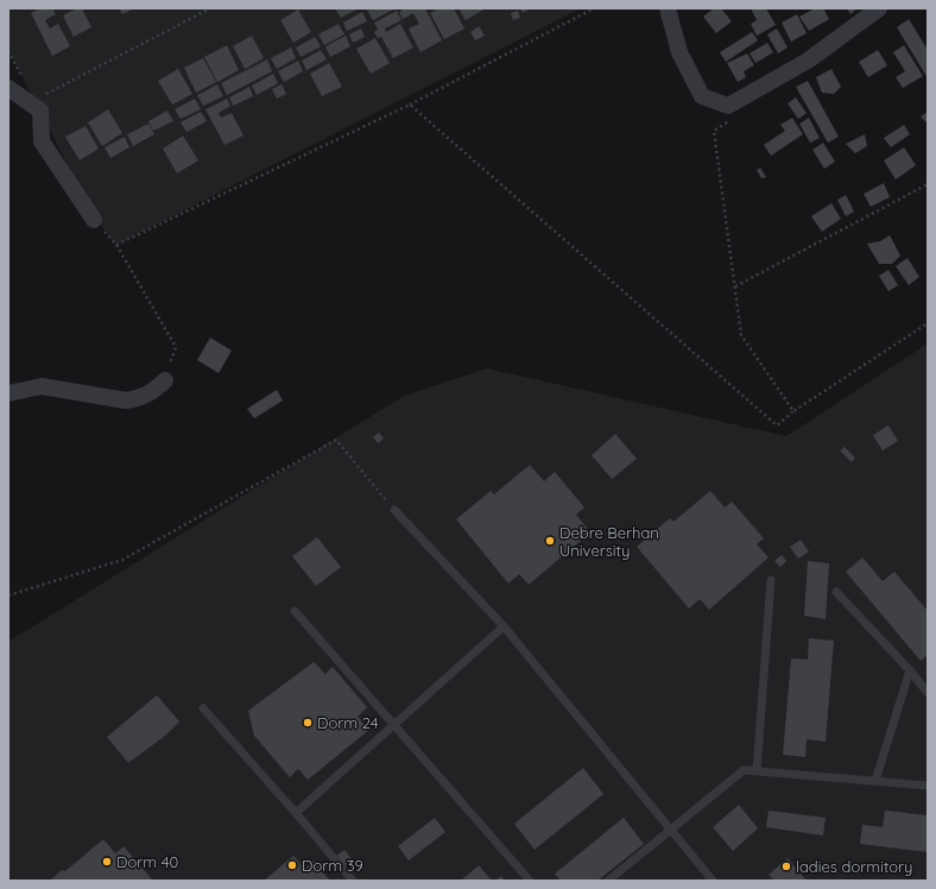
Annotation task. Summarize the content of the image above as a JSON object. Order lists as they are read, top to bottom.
{
  "places": [
    "Debre Berhan University",
    "Dorm 24",
    "Dorm 40",
    "Dorm 39",
    "ladies dormitory"
  ]
}
